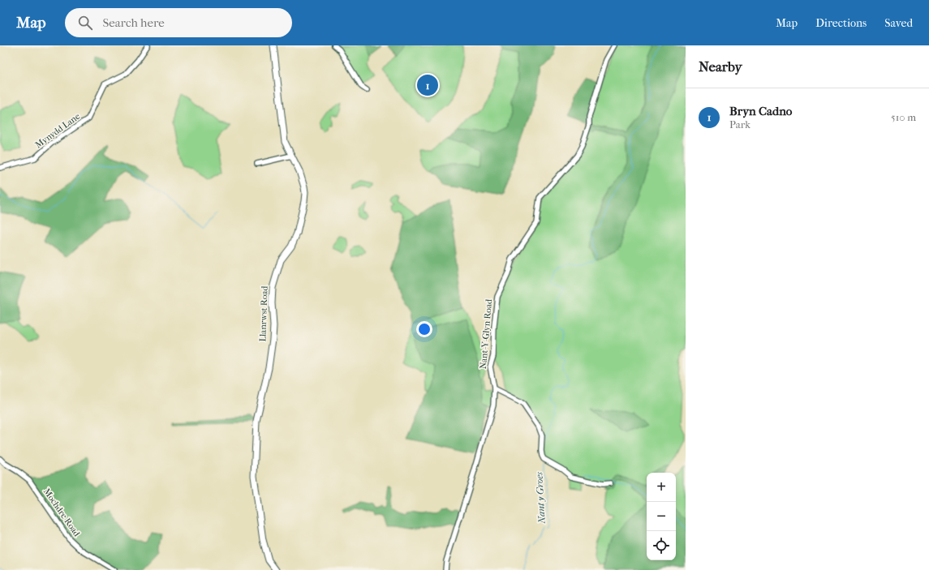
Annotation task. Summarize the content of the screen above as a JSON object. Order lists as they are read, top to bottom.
{
  "streets": {
    "main road": ["Llanrwst Road"],
    "street": ["Mynydd Lane", "Nant-Y-Glyn Road", "Mochdre Road"]
  },
  "water": ["Nant y Groes"],
  "page": {
    "header": "Map",
    "search": "Search here",
    "nav": ["Map", "Directions", "Saved"],
    "heading": "Nearby",
    "pins": "1",
    "list": [
      {
        "mark": "1",
        "name": "Bryn Cadno",
        "note": "Park",
        "value": "510 m"
      }
    ],
    "map_buttons": ["+", "−"]
  }
}
